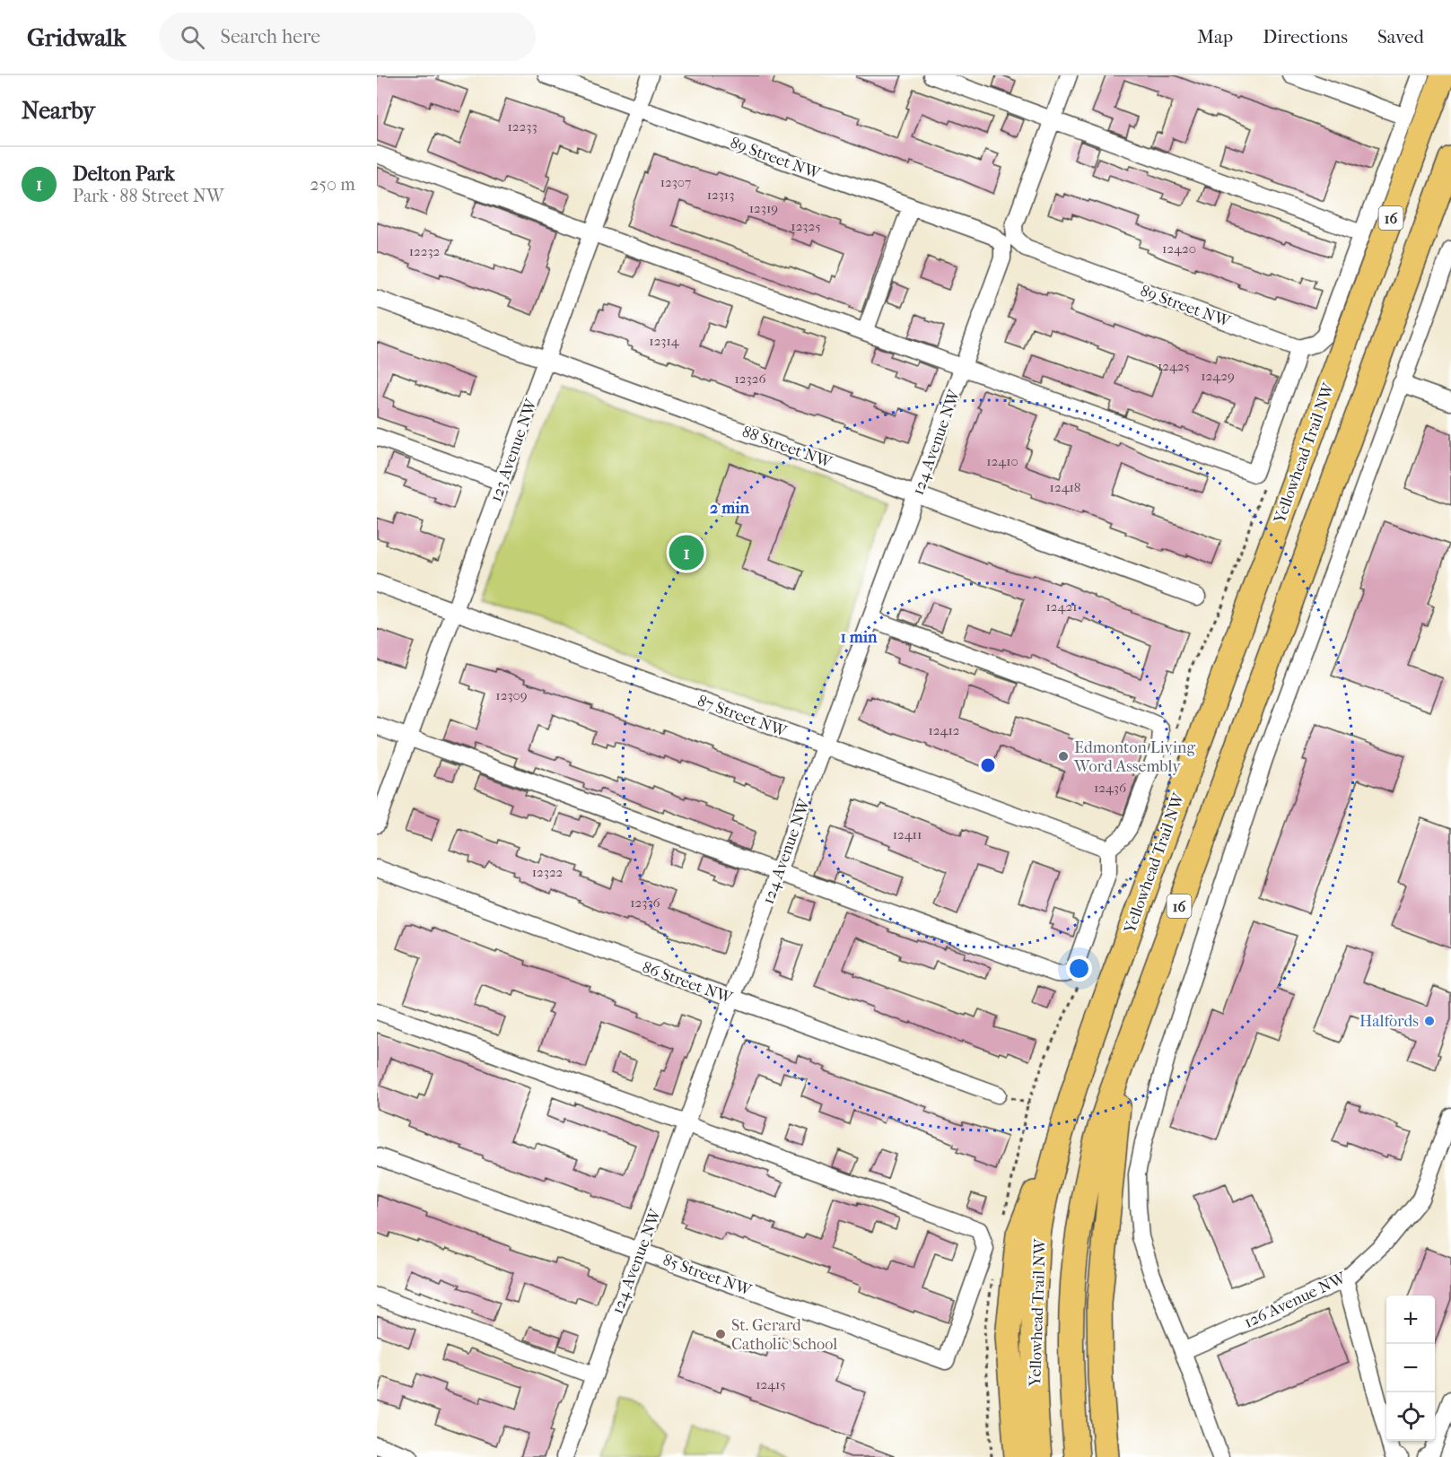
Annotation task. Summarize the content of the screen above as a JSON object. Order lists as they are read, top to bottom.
{
  "streets": {
    "highway": ["16", "Yellowhead Trail NW"],
    "street": [
      "89 Street NW",
      "124 Avenue NW",
      "88 Street NW",
      "123 Avenue NW",
      "87 Street NW",
      "86 Street NW",
      "85 Street NW",
      "126 Avenue NW"
    ]
  },
  "crossings": [
    ["89 Street NW", "124 Avenue NW"],
    ["89 Street NW", "123 Avenue NW"],
    ["124 Avenue NW", "88 Street NW"],
    ["124 Avenue NW", "87 Street NW"],
    ["124 Avenue NW", "86 Street NW"],
    ["124 Avenue NW", "85 Street NW"],
    ["88 Street NW", "123 Avenue NW"],
    ["123 Avenue NW", "87 Street NW"]
  ],
  "places": ["Edmonton Living Word Assembly", "Halfords", "St. Gerard Catholic School"],
  "house_numbers": [
    "12233",
    "12307",
    "12313",
    "12319",
    "12325",
    "12420",
    "12232",
    "12314",
    "12425",
    "12429",
    "12326",
    "12410",
    "12418",
    "12421",
    "12309",
    "12412",
    "12436",
    "12411",
    "12322",
    "12336",
    "12415"
  ],
  "page": {
    "header": "Gridwalk",
    "search": "Search here",
    "nav": ["Map", "Directions", "Saved"],
    "heading": "Nearby",
    "list": [
      {
        "mark": "1",
        "name": "Delton Park",
        "note": "Park · 88 Street NW",
        "value": "250 m"
      }
    ],
    "pins": "1",
    "map_buttons": ["+", "−"]
  },
  "rings": ["2 min", "1 min"]
}
